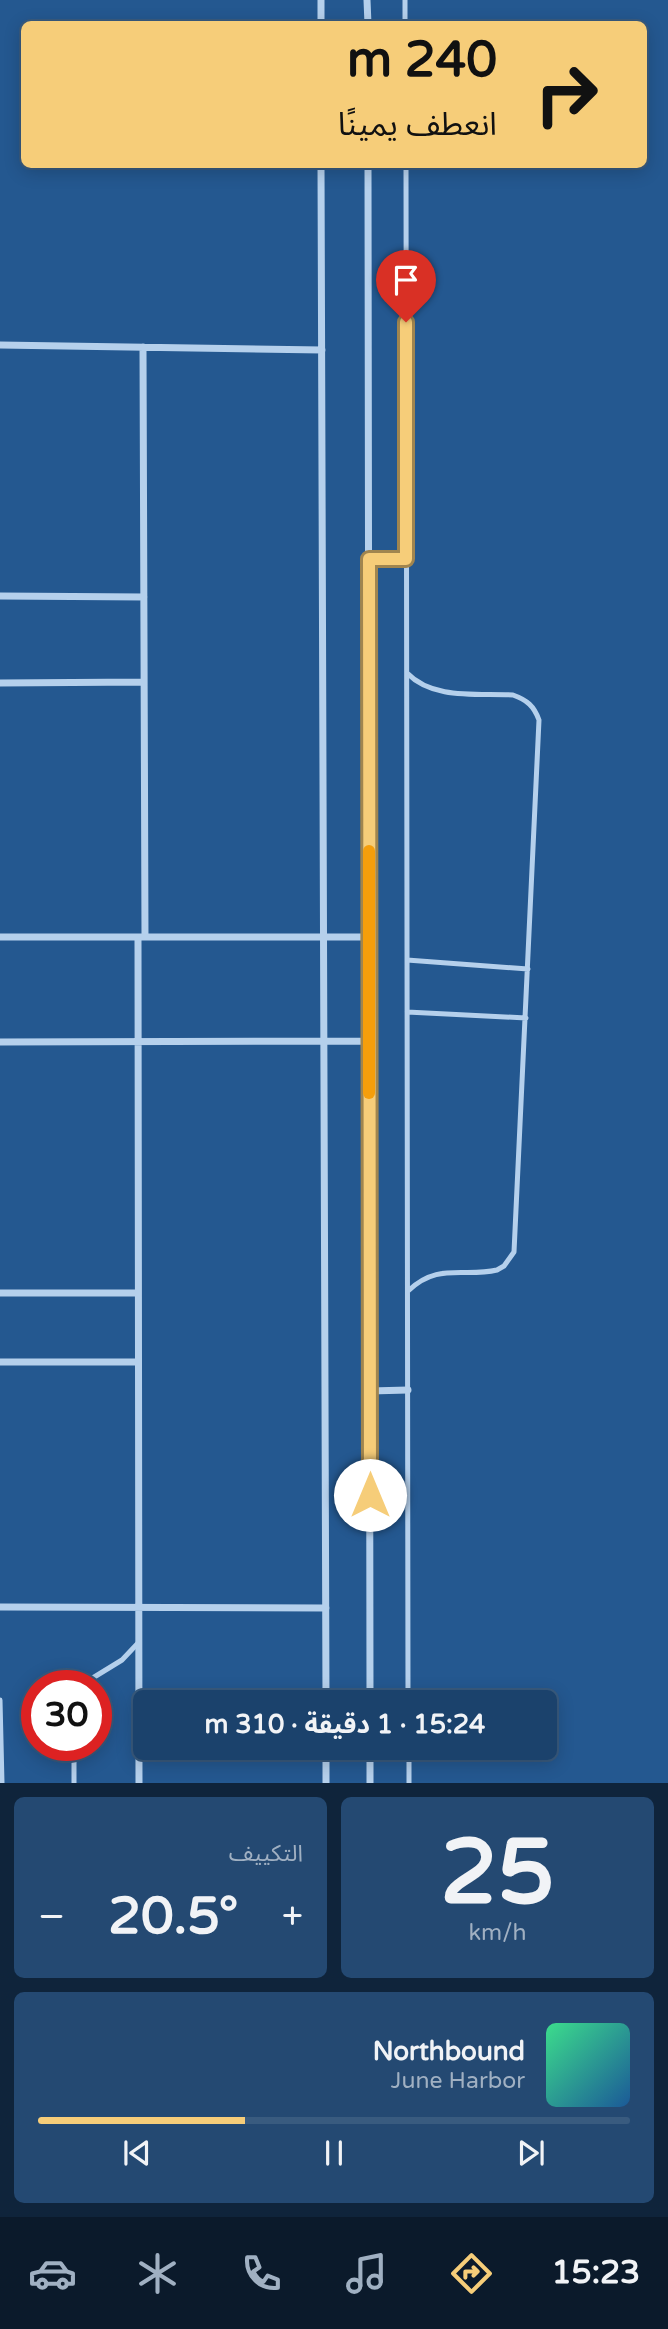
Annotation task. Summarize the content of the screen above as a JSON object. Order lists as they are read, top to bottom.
{
  "page": {
    "turn": ["240 m", "انعطف يمينًا"],
    "limit": "30",
    "trip": "15:24 · 1 دقيقة · 310 m",
    "tile": [
      ["25", "km/h"],
      "التكييف"
    ],
    "heat": ["−", "20.5°", "+"],
    "song": ["Northbound", "June Harbor"],
    "tabs": "15:23"
  }
}
